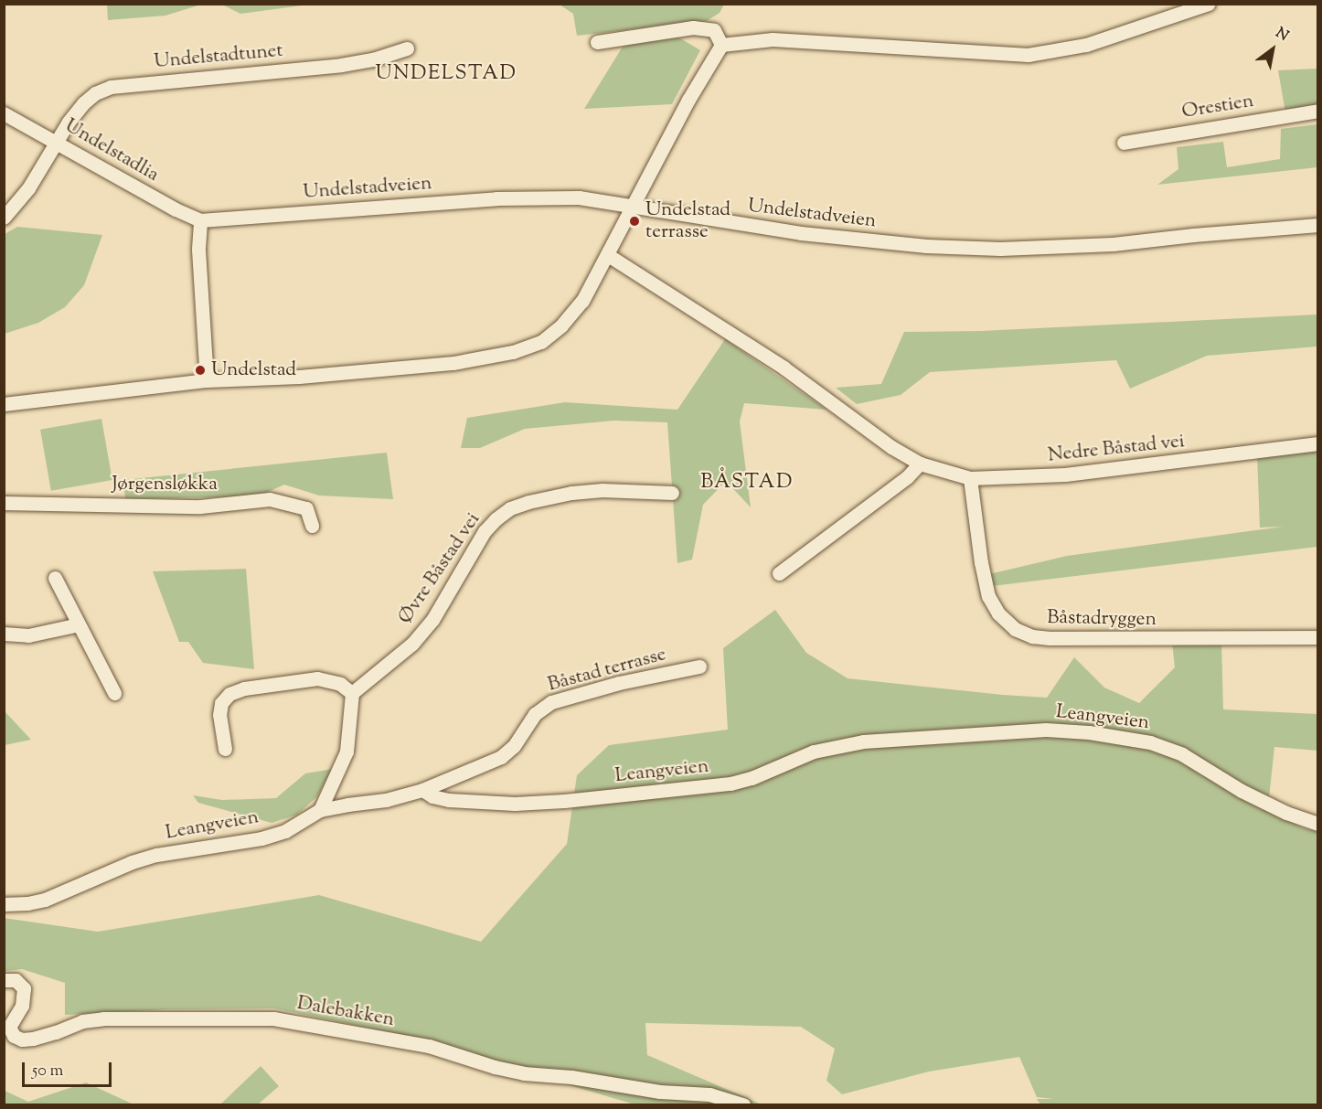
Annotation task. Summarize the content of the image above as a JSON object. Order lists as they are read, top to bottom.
{
  "streets": {
    "street": [
      "Undelstadtunet",
      "Orestien",
      "Undelstadlia",
      "Undelstadveien",
      "Nedre Båstad vei",
      "Jørgensløkka",
      "Øvre Båstad vei",
      "Båstadryggen",
      "Båstad terrasse",
      "Leangveien",
      "Dalebakken"
    ]
  },
  "crossings": [
    ["Undelstadtunet", "Undelstadlia"],
    ["Undelstadlia", "Undelstadveien"],
    ["Nedre Båstad vei", "Båstadryggen"],
    ["Båstad terrasse", "Leangveien"]
  ],
  "districts": ["UNDELSTAD", "BÅSTAD"],
  "places": ["Undelstad terrasse", "Undelstad"],
  "scale_bar": "50 m",
  "north": "top right"
}
